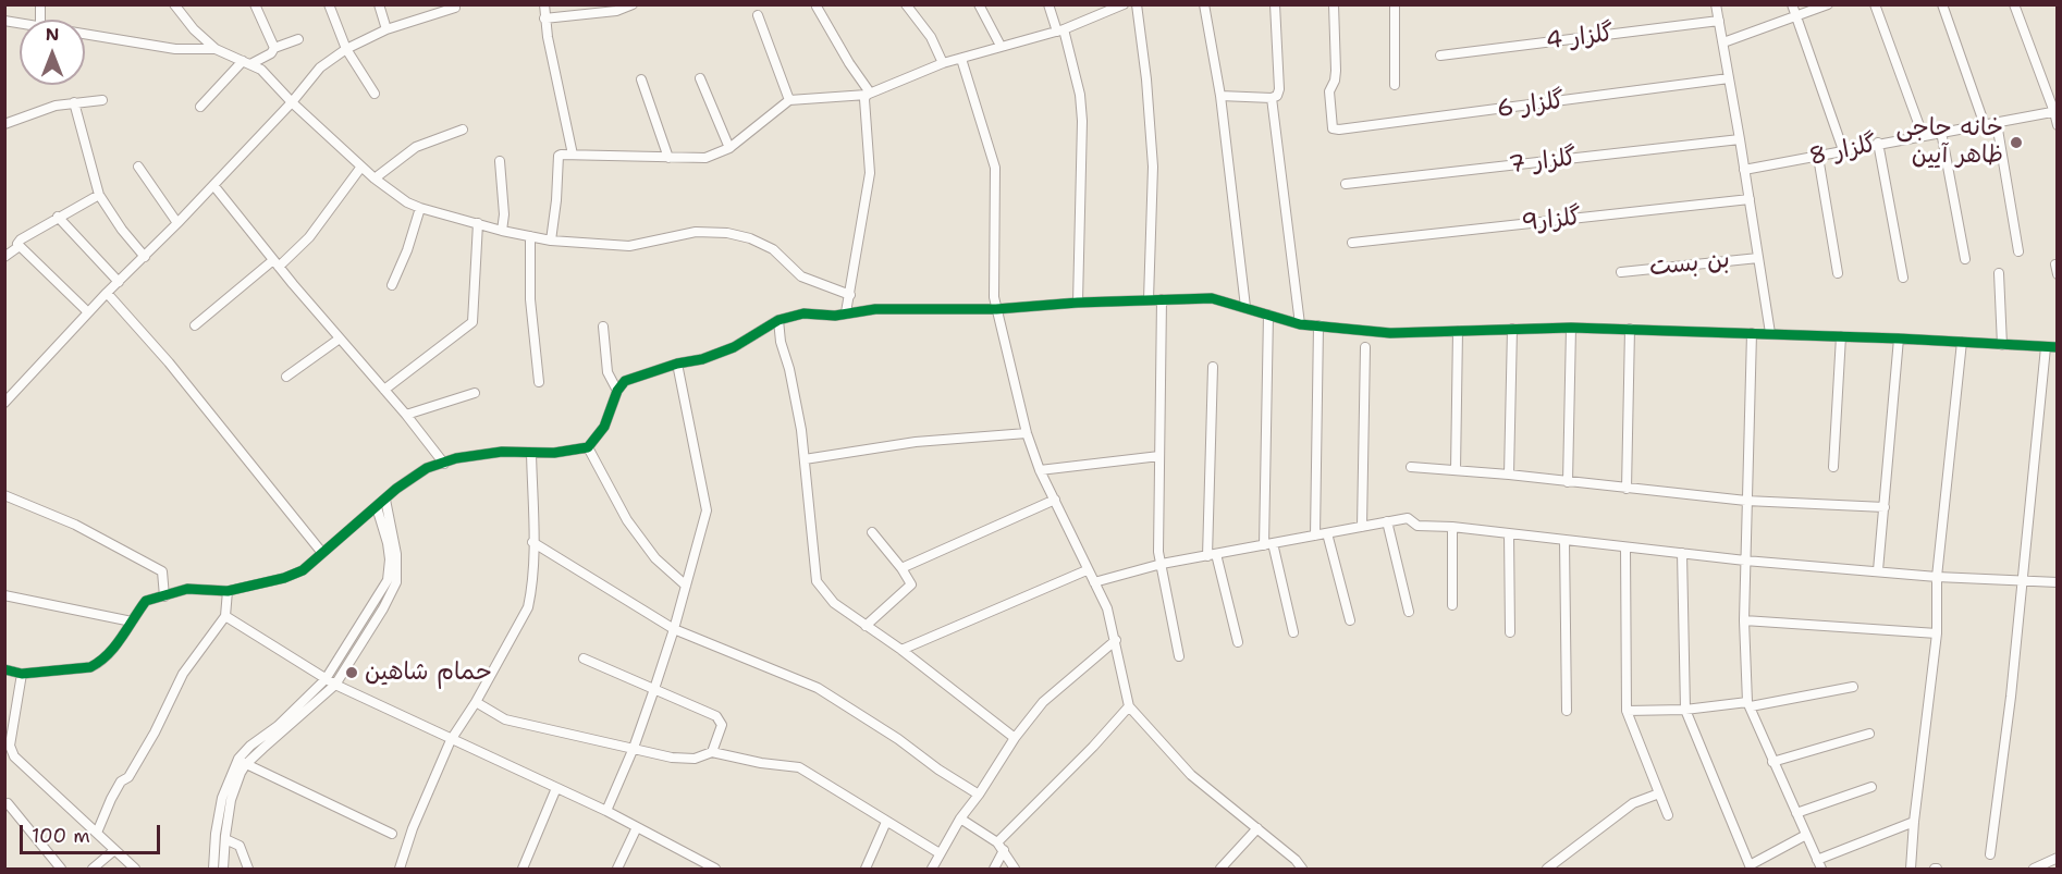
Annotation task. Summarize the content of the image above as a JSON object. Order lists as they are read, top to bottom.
{
  "streets": {
    "street": [
      "گلزار 4",
      "گلزار 6",
      "گلزار 8",
      "گلزار 7",
      "گلزار9",
      "بن بست"
    ]
  },
  "places": ["خانه حاجی ظاهر آیین", "حمام شاهین"],
  "scale_bar": "100 m",
  "north": "top"
}
